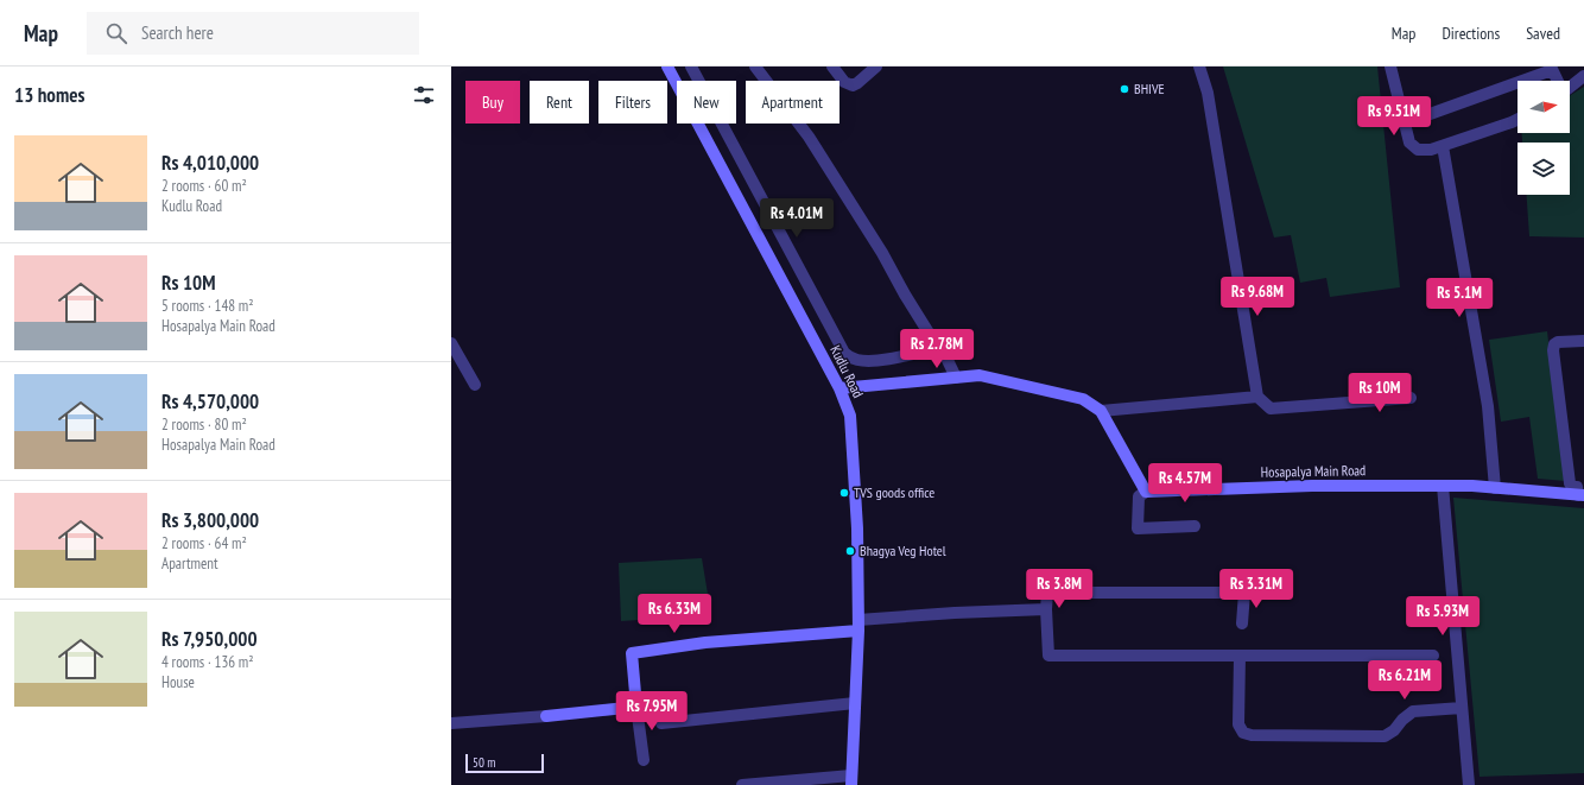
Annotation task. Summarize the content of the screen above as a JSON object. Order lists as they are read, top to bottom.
{
  "streets": {
    "street": ["Kudlu Road", "Hosapalya Main Road"]
  },
  "places": ["BHIVE", "TVS goods office", "Bhagya Veg Hotel"],
  "scale_bar": "50 m",
  "north": "right",
  "page": {
    "header": "Map",
    "search": "Search here",
    "nav": ["Map", "Directions", "Saved"],
    "heading": "13 homes",
    "chip": [
      "Buy",
      "Rent",
      "Filters",
      "New",
      "Apartment"
    ],
    "price": [
      "Rs 9.51M",
      "Rs 4.01M",
      "Rs 9.68M",
      "Rs 5.1M",
      "Rs 2.78M",
      "Rs 10M",
      "Rs 4.57M",
      "Rs 3.8M",
      "Rs 3.31M",
      "Rs 6.33M",
      "Rs 5.93M",
      "Rs 6.21M",
      "Rs 7.95M"
    ],
    "list": [
      {
        "name": "Rs 4,010,000",
        "note": "2 rooms · 60 m² · Kudlu Road"
      },
      {
        "name": "Rs 10M",
        "note": "5 rooms · 148 m² · Hosapalya Main Road"
      },
      {
        "name": "Rs 4,570,000",
        "note": "2 rooms · 80 m² · Hosapalya Main Road"
      },
      {
        "name": "Rs 3,800,000",
        "note": "2 rooms · 64 m² · Apartment"
      },
      {
        "name": "Rs 7,950,000",
        "note": "4 rooms · 136 m² · House"
      }
    ],
    "scale": "50 m"
  }
}
